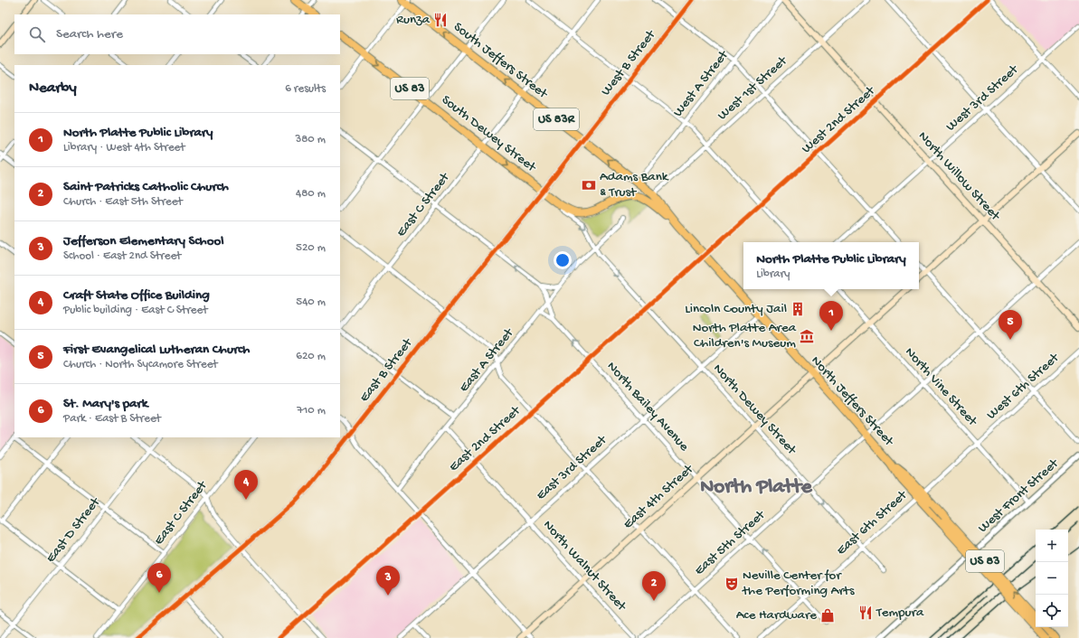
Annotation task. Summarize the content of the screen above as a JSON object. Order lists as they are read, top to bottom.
{
  "streets": {
    "highway": [
      "South Jeffers Street",
      "US 83",
      "US 83R",
      "South Dewey Street",
      "North Jeffers Street"
    ],
    "main road": ["North Willow Street", "East 4th Street"],
    "street": [
      "West B Street",
      "West A Street",
      "West 1st Street",
      "West 3rd Street",
      "West 2nd Street",
      "East C Street",
      "East A Street",
      "East B Street",
      "North Vine Street",
      "West 6th Street",
      "North Bailey Avenue",
      "North Dewey Street",
      "East 2nd Street",
      "East 3rd Street",
      "West Front Street",
      "East 6th Street",
      "East D Street",
      "East 5th Street",
      "North Walnut Street"
    ]
  },
  "crossings": [
    ["South Jeffers Street", "West B Street"],
    ["South Jeffers Street", "West A Street"],
    ["South Jeffers Street", "West 1st Street"],
    ["South Jeffers Street", "East C Street"],
    ["South Jeffers Street", "East B Street"],
    ["South Jeffers Street", "North Jeffers Street"],
    ["West B Street", "East B Street"],
    ["West 1st Street", "North Willow Street"],
    ["West 1st Street", "North Jeffers Street"],
    ["West 3rd Street", "North Willow Street"],
    ["West 2nd Street", "North Willow Street"],
    ["West 2nd Street", "North Jeffers Street"],
    ["West 2nd Street", "East 2nd Street"],
    ["South Dewey Street", "East C Street"],
    ["South Dewey Street", "East A Street"],
    ["South Dewey Street", "East B Street"],
    ["South Dewey Street", "North Jeffers Street"],
    ["South Dewey Street", "North Dewey Street"],
    ["North Willow Street", "East 5th Street"],
    ["East A Street", "North Bailey Avenue"],
    ["East A Street", "North Dewey Street"],
    ["East A Street", "North Walnut Street"],
    ["North Vine Street", "West 6th Street"],
    ["North Vine Street", "West Front Street"],
    ["North Vine Street", "East 4th Street"],
    ["North Vine Street", "East 5th Street"],
    ["West 6th Street", "North Jeffers Street"],
    ["West 6th Street", "East 6th Street"],
    ["North Jeffers Street", "East 2nd Street"],
    ["North Jeffers Street", "East 3rd Street"],
    ["North Jeffers Street", "East 4th Street"],
    ["North Jeffers Street", "East 6th Street"],
    ["North Jeffers Street", "East 5th Street"],
    ["North Bailey Avenue", "East 2nd Street"],
    ["North Bailey Avenue", "East 3rd Street"],
    ["North Bailey Avenue", "East 4th Street"],
    ["North Bailey Avenue", "East 6th Street"],
    ["North Bailey Avenue", "East 5th Street"],
    ["North Dewey Street", "East 2nd Street"],
    ["North Dewey Street", "East 3rd Street"],
    ["North Dewey Street", "East 4th Street"],
    ["North Dewey Street", "East 6th Street"],
    ["North Dewey Street", "East 5th Street"],
    ["East 2nd Street", "North Walnut Street"],
    ["East 3rd Street", "North Walnut Street"],
    ["East 4th Street", "North Walnut Street"]
  ],
  "one_way": ["South Jeffers Street", "South Dewey Street", "North Dewey Street"],
  "districts": ["North Platte"],
  "places": {
    "restaurant": ["Runza", "Tempura"],
    "bank": ["Adams Bank & Trust"],
    "building": ["Lincoln County Jail"],
    "museum": ["North Platte Area Children's Museum"],
    "theatre": ["Neville Center for the Performing Arts"],
    "shop": ["Ace Hardware"]
  },
  "page": {
    "search": "Search here",
    "heading": ["Nearby", "6 results"],
    "list": [
      {
        "mark": "1",
        "name": "North Platte Public Library",
        "note": "Library · West 4th Street",
        "value": "380 m"
      },
      {
        "mark": "2",
        "name": "Saint Patricks Catholic Church",
        "note": "Church · East 5th Street",
        "value": "480 m"
      },
      {
        "mark": "3",
        "name": "Jefferson Elementary School",
        "note": "School · East 2nd Street",
        "value": "520 m"
      },
      {
        "mark": "4",
        "name": "Craft State Office Building",
        "note": "Public building · East C Street",
        "value": "540 m"
      },
      {
        "mark": "5",
        "name": "First Evangelical Lutheran Church",
        "note": "Church · North Sycamore Street",
        "value": "620 m"
      },
      {
        "mark": "6",
        "name": "St. Mary's park",
        "note": "Park · East B Street",
        "value": "710 m"
      }
    ],
    "popup": ["North Platte Public Library", "Library"],
    "pins": [
      "1",
      "5",
      "4",
      "6",
      "3",
      "2"
    ],
    "map_buttons": ["+", "−"]
  }
}
